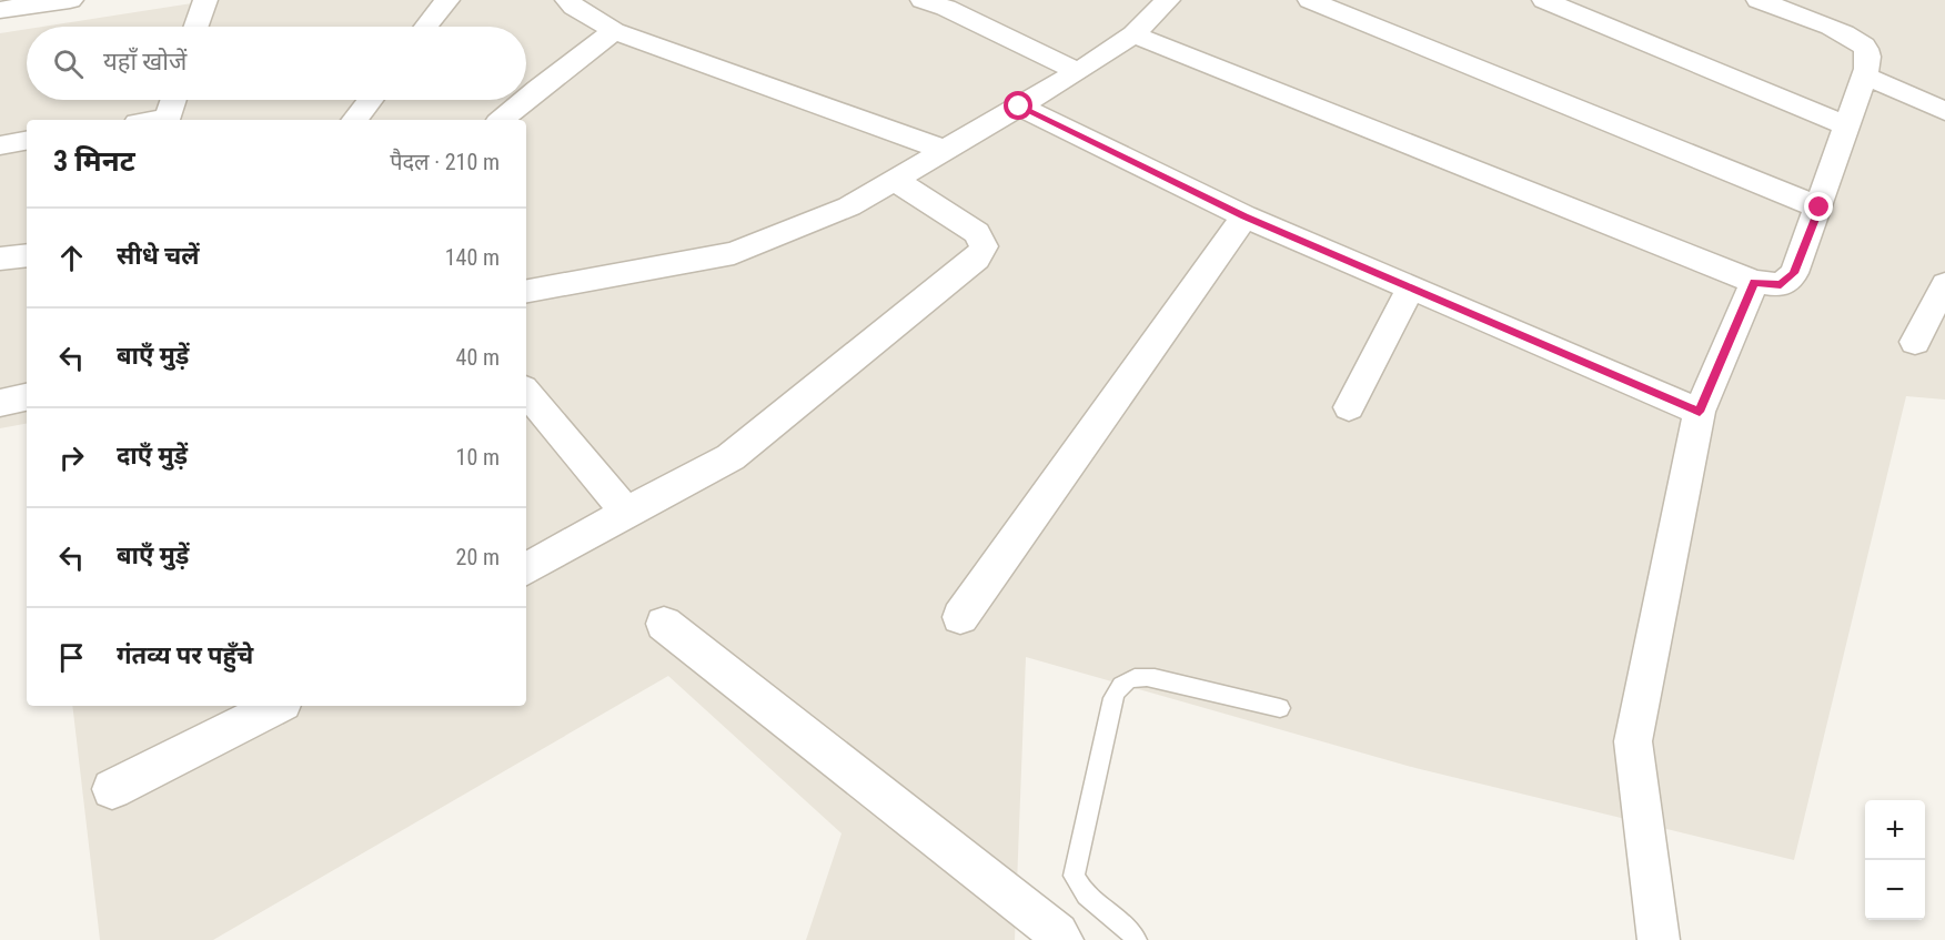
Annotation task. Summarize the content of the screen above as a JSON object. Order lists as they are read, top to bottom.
{
  "page": {
    "search": "यहाँ खोजें",
    "heading": ["3 मिनट", "पैदल · 210 m"],
    "list": [
      ["सीधे चलें", "140 m"],
      ["बाएँ मुड़ें", "40 m"],
      ["दाएँ मुड़ें", "10 m"],
      ["बाएँ मुड़ें", "20 m"],
      "गंतव्य पर पहुँचे"
    ],
    "map_buttons": ["+", "−"]
  }
}
